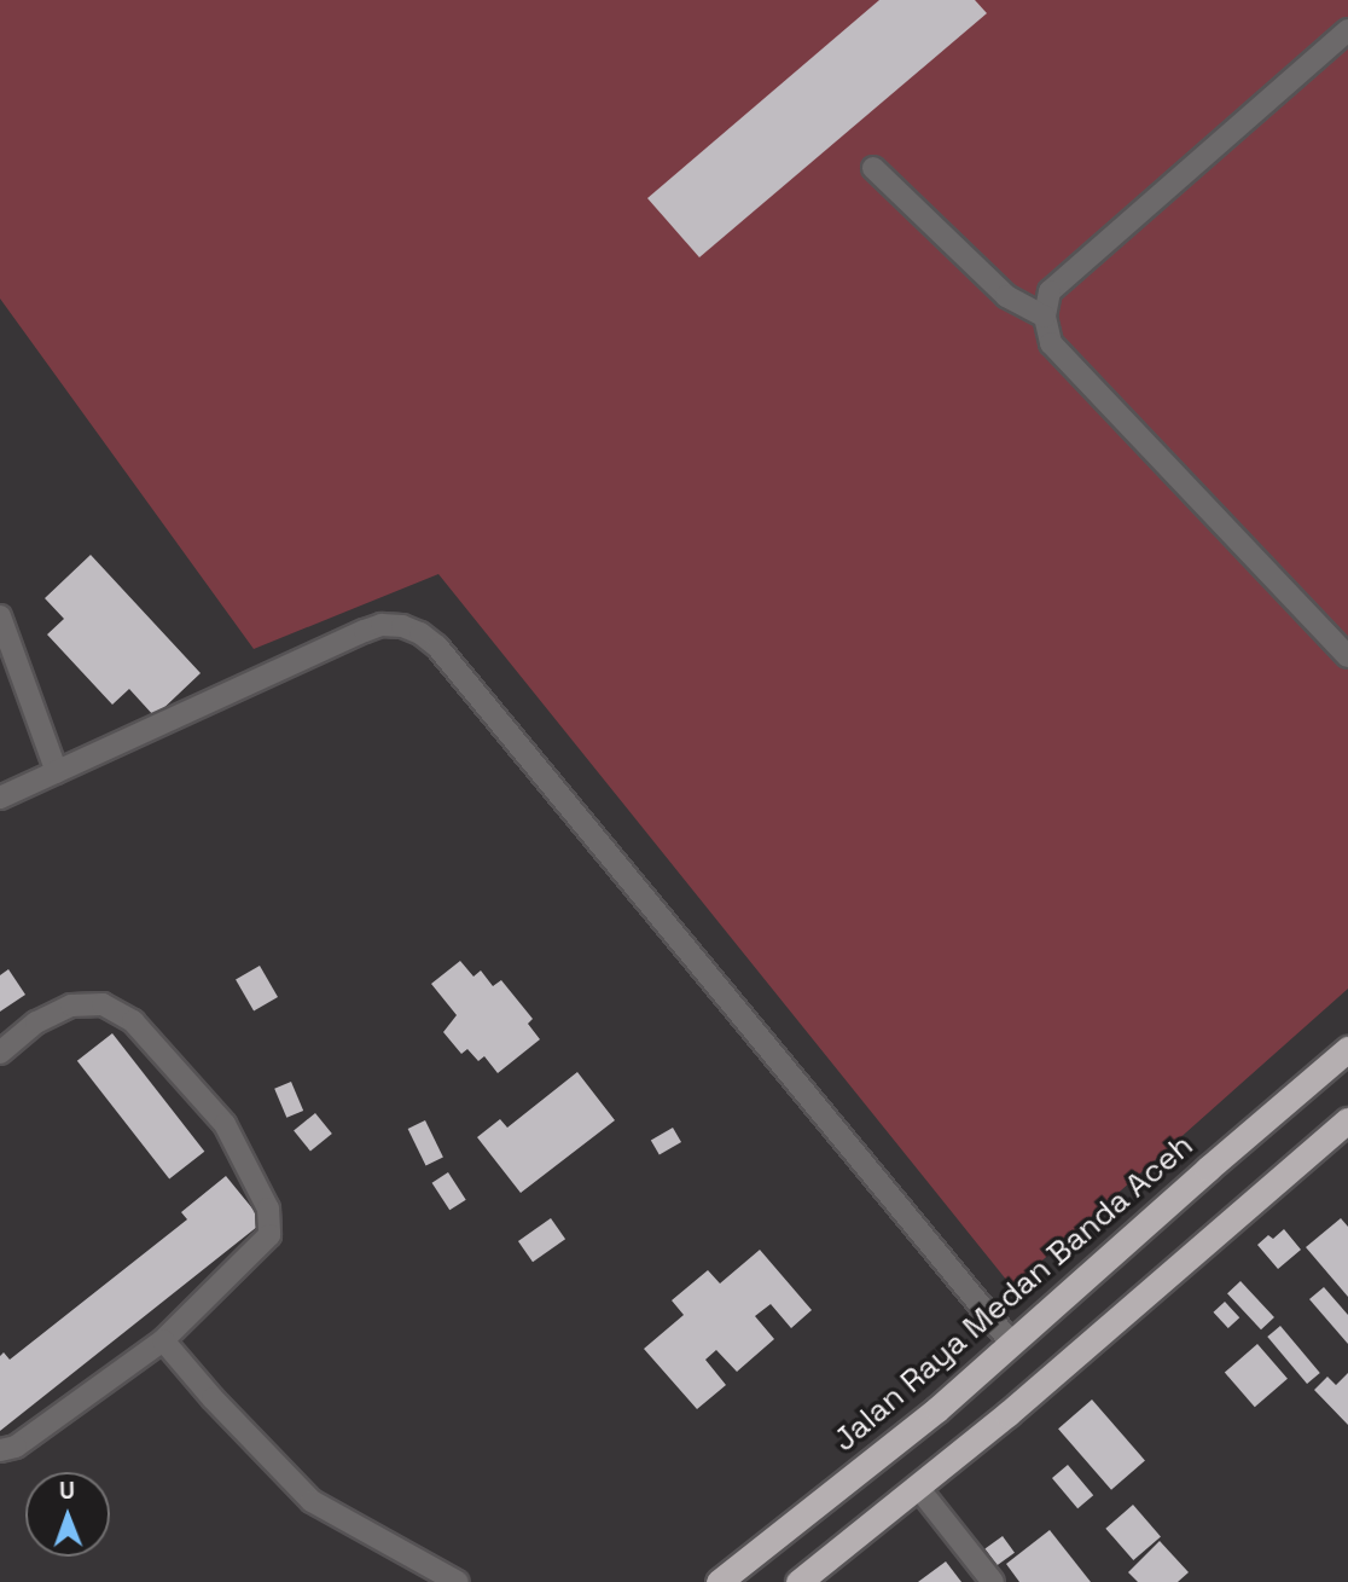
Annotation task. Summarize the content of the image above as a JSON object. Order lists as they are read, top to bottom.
{
  "streets": {
    "highway": ["Jalan Raya Medan Banda Aceh"]
  },
  "north": "top"
}
